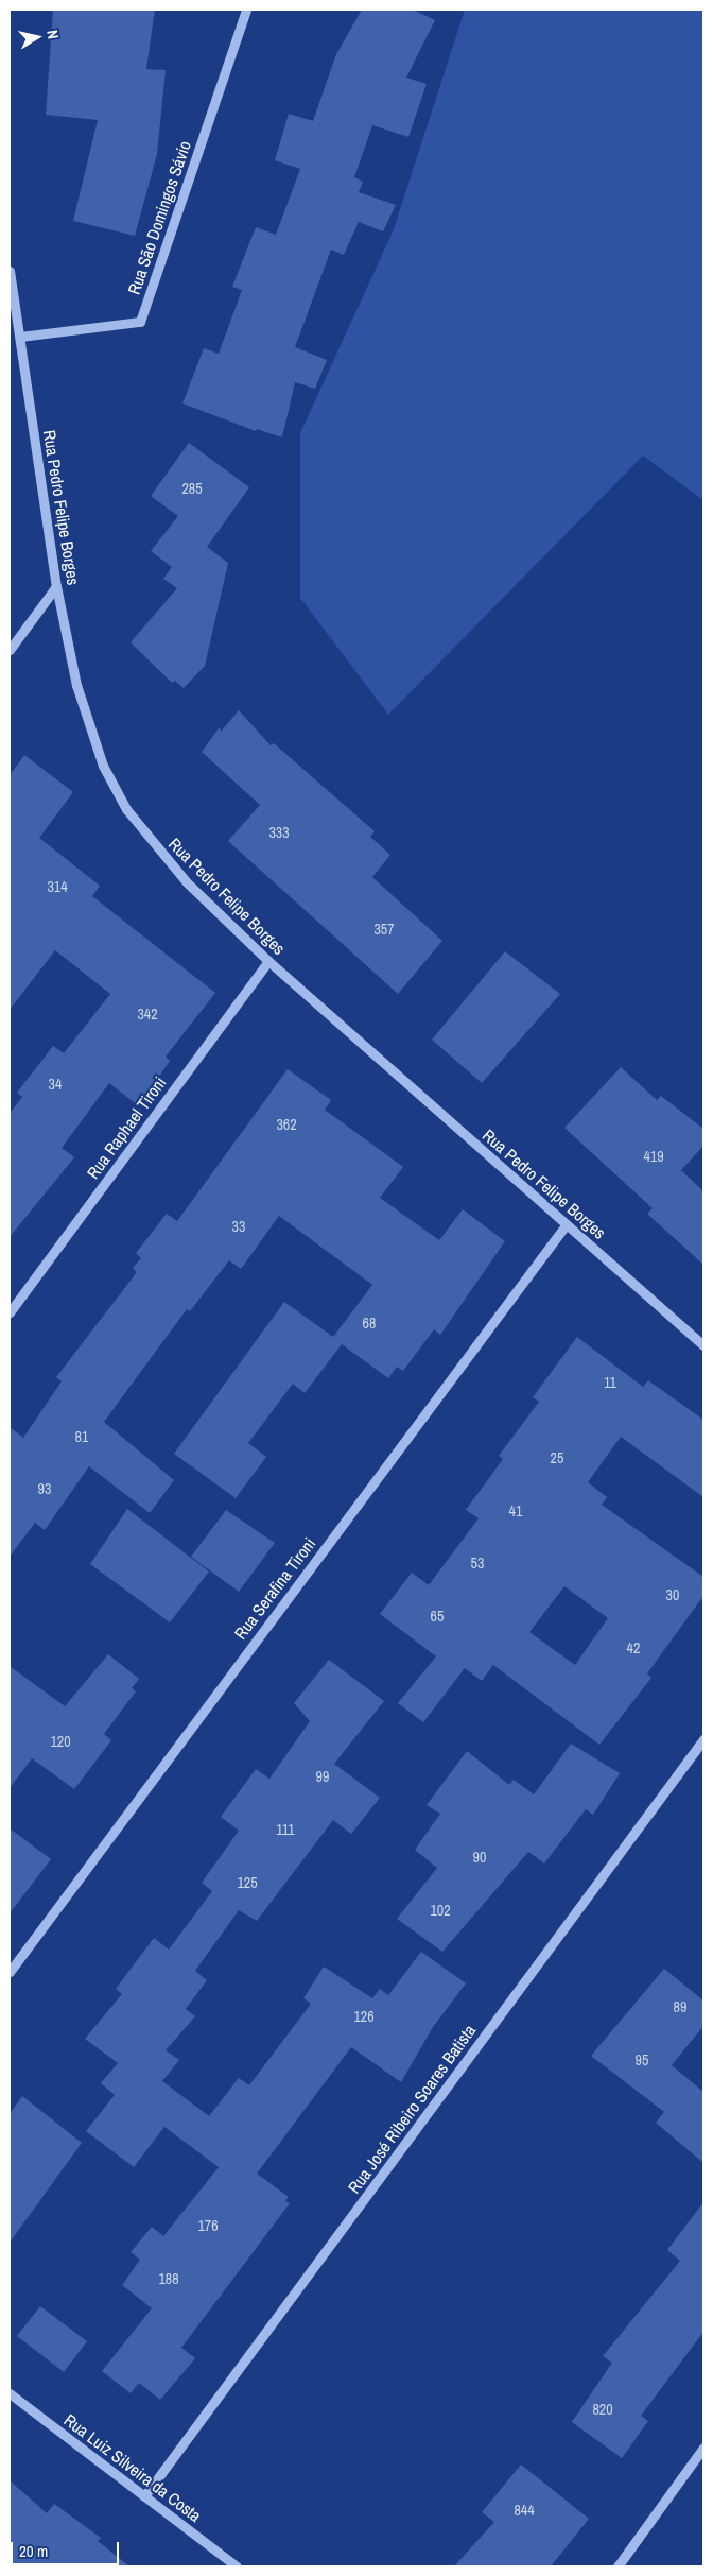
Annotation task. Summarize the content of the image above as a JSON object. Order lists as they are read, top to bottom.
{
  "streets": {
    "street": [
      "Rua São Domingos Sávio",
      "Rua Pedro Felipe Borges",
      "Rua Raphael Tironi",
      "Rua Serafina Tironi",
      "Rua José Ribeiro Soares Batista",
      "Rua Luiz Silveira da Costa"
    ]
  },
  "crossings": [
    ["Rua São Domingos Sávio", "Rua Pedro Felipe Borges"],
    ["Rua Pedro Felipe Borges", "Rua Raphael Tironi"],
    ["Rua Pedro Felipe Borges", "Rua Serafina Tironi"],
    ["Rua José Ribeiro Soares Batista", "Rua Luiz Silveira da Costa"]
  ],
  "house_numbers": [
    "285",
    "333",
    "314",
    "357",
    "342",
    "34",
    "362",
    "419",
    "33",
    "68",
    "11",
    "81",
    "25",
    "93",
    "41",
    "53",
    "30",
    "65",
    "42",
    "120",
    "99",
    "111",
    "90",
    "125",
    "102",
    "89",
    "126",
    "95",
    "176",
    "188",
    "820",
    "844"
  ],
  "scale_bar": "20 m",
  "north": "right"
}
